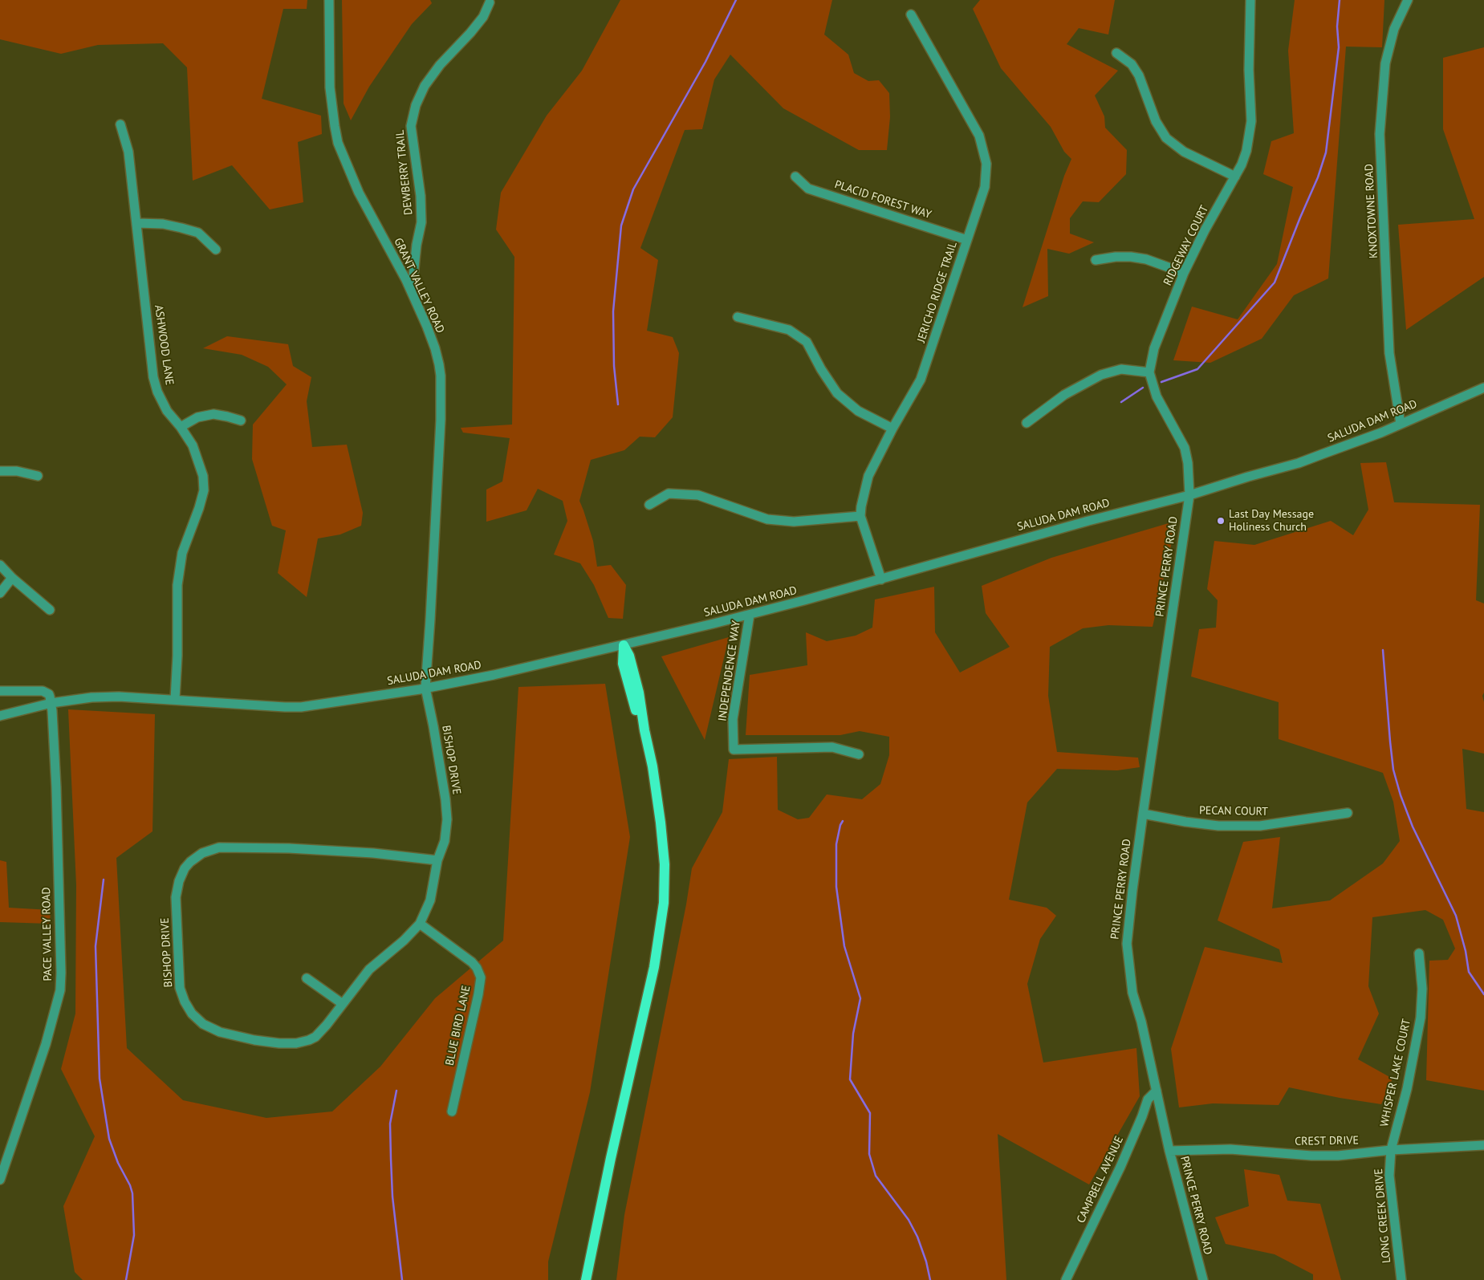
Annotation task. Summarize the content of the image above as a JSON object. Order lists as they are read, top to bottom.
{
  "streets": {
    "street": [
      "DEWBERRY TRAIL",
      "PLACID FOREST WAY",
      "KNOXTOWNE ROAD",
      "RIDGEWAY COURT",
      "GRANT VALLEY ROAD",
      "JERICHO RIDGE TRAIL",
      "ASHWOOD LANE",
      "SALUDA DAM ROAD",
      "PRINCE PERRY ROAD",
      "INDEPENDENCE WAY",
      "BISHOP DRIVE",
      "PECAN COURT",
      "PACE VALLEY ROAD",
      "BLUE BIRD LANE",
      "WHISPER LAKE COURT",
      "CREST DRIVE",
      "CAMPBELL AVENUE",
      "LONG CREEK DRIVE"
    ]
  },
  "crossings": [
    ["DEWBERRY TRAIL", "GRANT VALLEY ROAD"],
    ["PLACID FOREST WAY", "JERICHO RIDGE TRAIL"],
    ["KNOXTOWNE ROAD", "SALUDA DAM ROAD"],
    ["RIDGEWAY COURT", "SALUDA DAM ROAD"],
    ["RIDGEWAY COURT", "PRINCE PERRY ROAD"],
    ["GRANT VALLEY ROAD", "SALUDA DAM ROAD"],
    ["GRANT VALLEY ROAD", "BISHOP DRIVE"],
    ["JERICHO RIDGE TRAIL", "SALUDA DAM ROAD"],
    ["ASHWOOD LANE", "SALUDA DAM ROAD"],
    ["SALUDA DAM ROAD", "PRINCE PERRY ROAD"],
    ["SALUDA DAM ROAD", "INDEPENDENCE WAY"],
    ["SALUDA DAM ROAD", "BISHOP DRIVE"],
    ["SALUDA DAM ROAD", "PACE VALLEY ROAD"],
    ["PRINCE PERRY ROAD", "PECAN COURT"],
    ["PRINCE PERRY ROAD", "CREST DRIVE"],
    ["PRINCE PERRY ROAD", "CAMPBELL AVENUE"],
    ["BISHOP DRIVE", "BLUE BIRD LANE"],
    ["WHISPER LAKE COURT", "CREST DRIVE"],
    ["WHISPER LAKE COURT", "LONG CREEK DRIVE"],
    ["CREST DRIVE", "LONG CREEK DRIVE"]
  ],
  "places": ["Last Day Message Holiness Church"]
}
